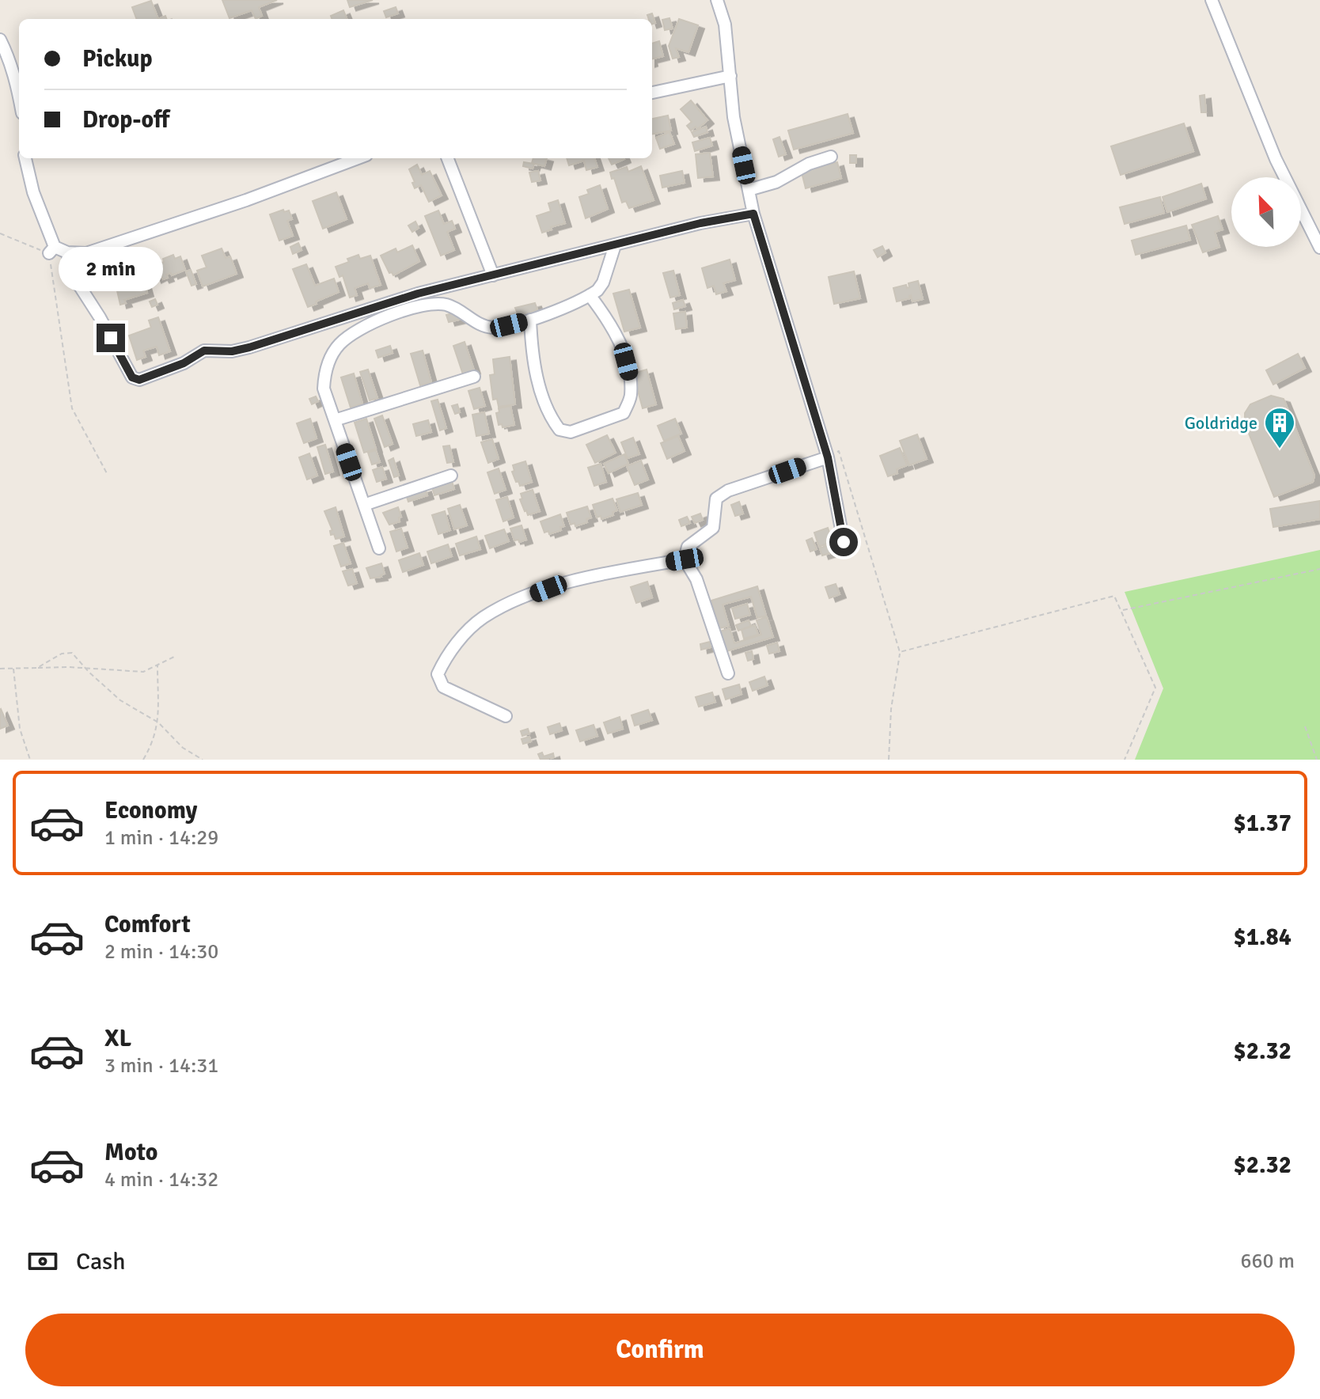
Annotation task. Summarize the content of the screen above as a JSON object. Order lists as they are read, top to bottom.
{
  "places": {
    "building": ["Goldridge"]
  },
  "north": "top left",
  "page": {
    "banner": ["Pickup", "Drop-off"],
    "bubble": "2 min",
    "list": [
      {
        "name": "Economy",
        "note": "1 min · 14:29",
        "value": "$1.37"
      },
      {
        "name": "Comfort",
        "note": "2 min · 14:30",
        "value": "$1.84"
      },
      {
        "name": "XL",
        "note": "3 min · 14:31",
        "value": "$2.32"
      },
      {
        "name": "Moto",
        "note": "4 min · 14:32",
        "value": "$2.32"
      }
    ],
    "pay": ["Cash", "660 m"],
    "buttons": "Confirm"
  }
}
